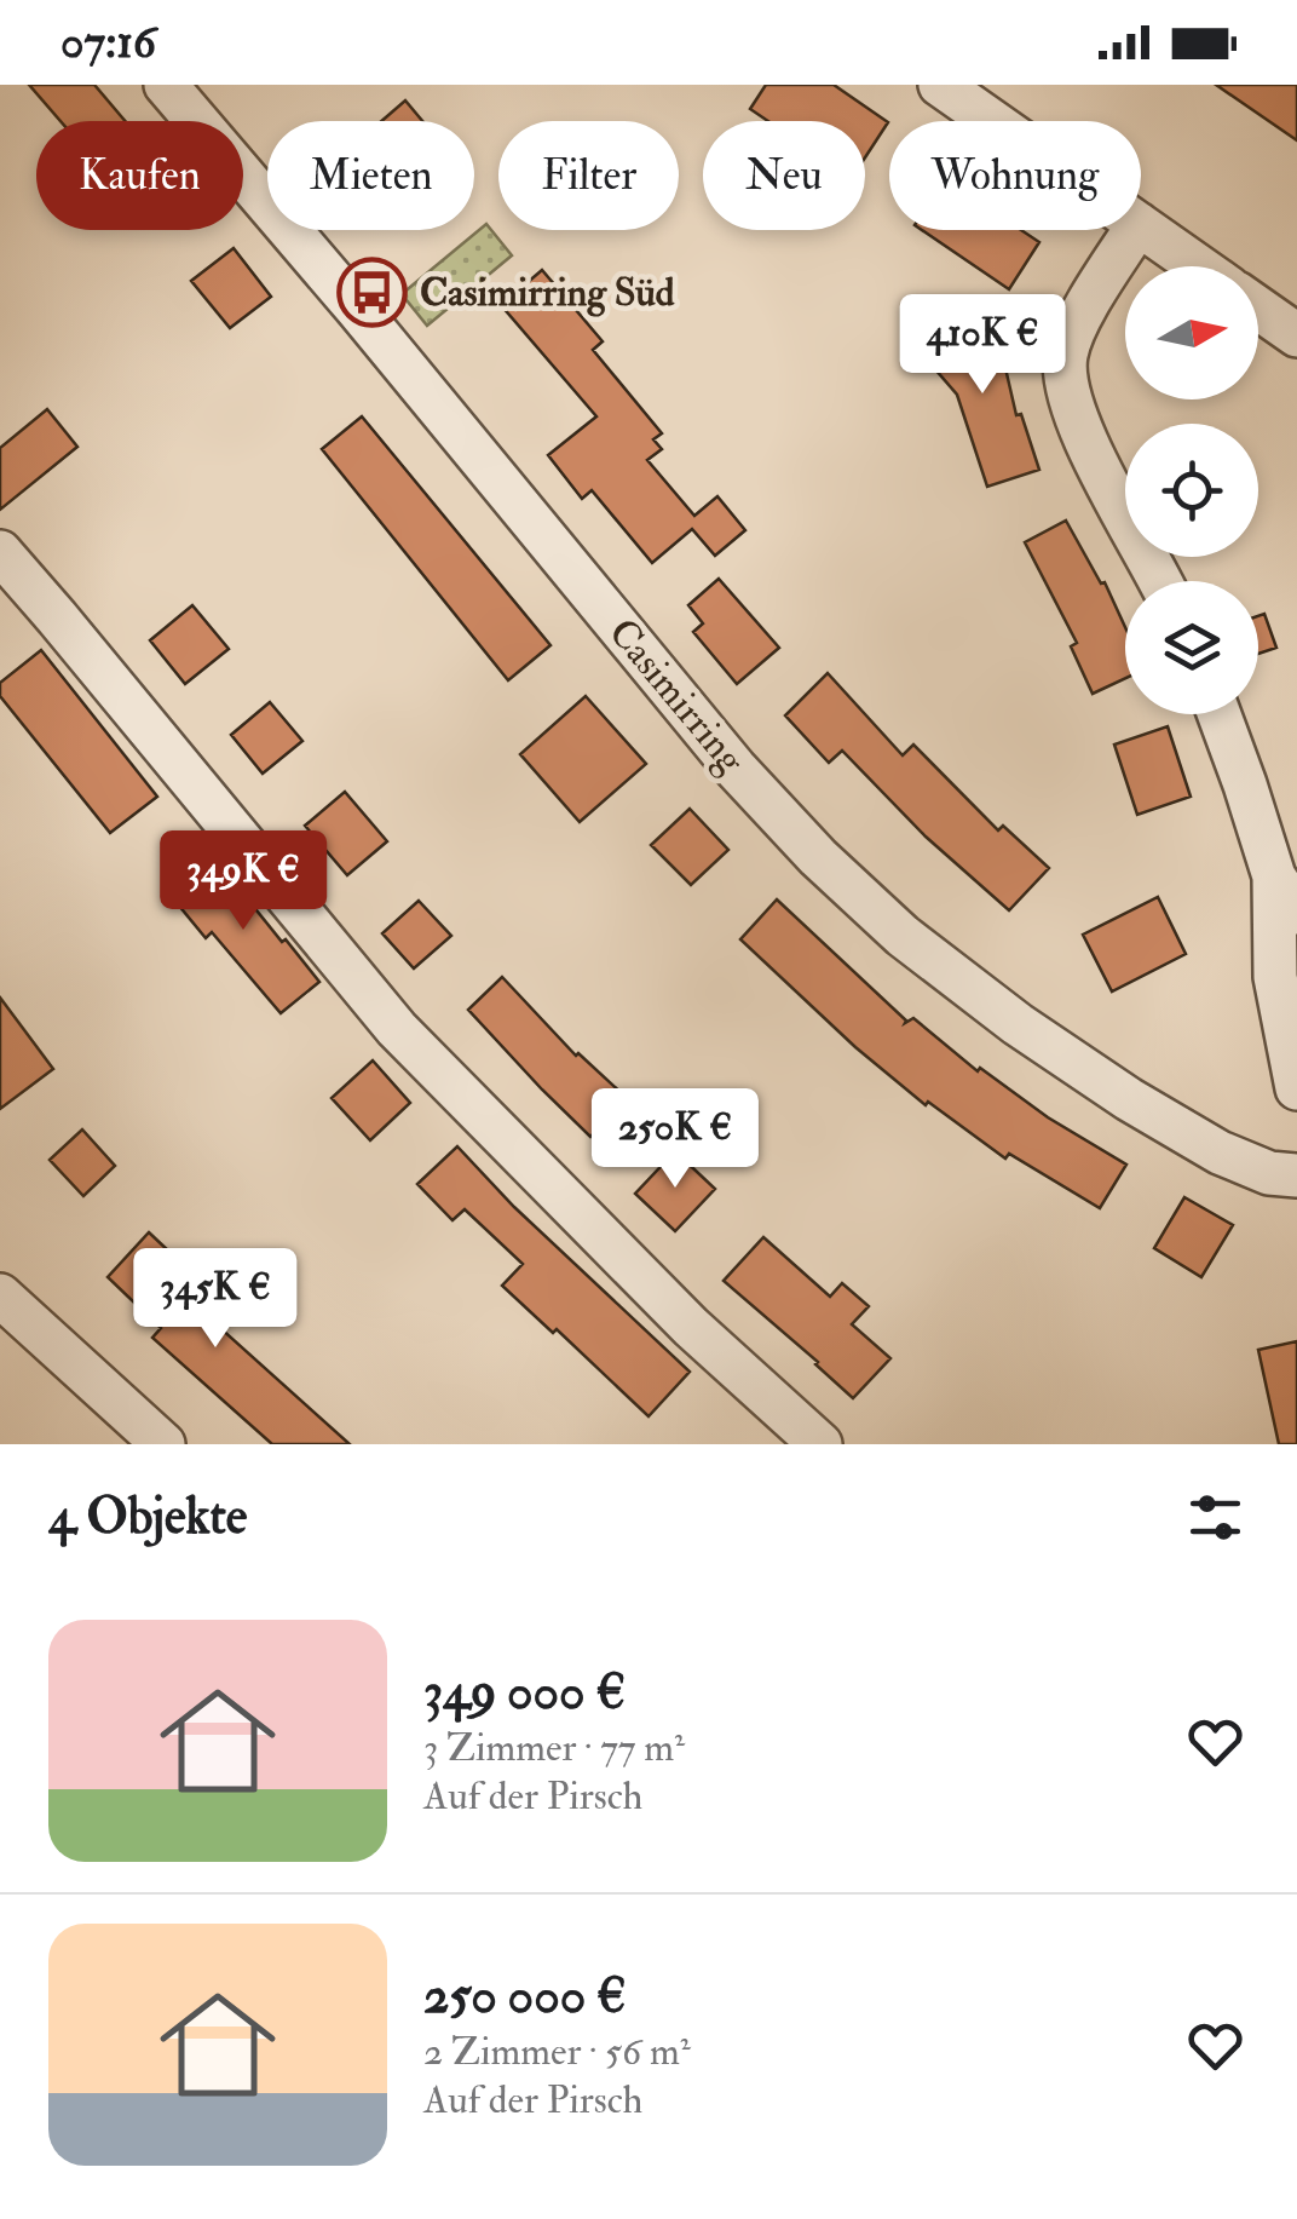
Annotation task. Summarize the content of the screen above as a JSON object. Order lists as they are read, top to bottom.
{
  "streets": {
    "street": ["Casimirring"]
  },
  "places": {
    "bus stop": ["Casimirring Süd"]
  },
  "north": "right",
  "page": {
    "status": "07:16",
    "chip": [
      "Kaufen",
      "Mieten",
      "Filter",
      "Neu",
      "Wohnung"
    ],
    "price": [
      "410K €",
      "349K €",
      "250K €",
      "345K €"
    ],
    "heading": "4 Objekte",
    "list": [
      {
        "name": "349 000 €",
        "note": "3 Zimmer · 77 m² · Auf der Pirsch"
      },
      {
        "name": "250 000 €",
        "note": "2 Zimmer · 56 m² · Auf der Pirsch"
      }
    ]
  }
}
